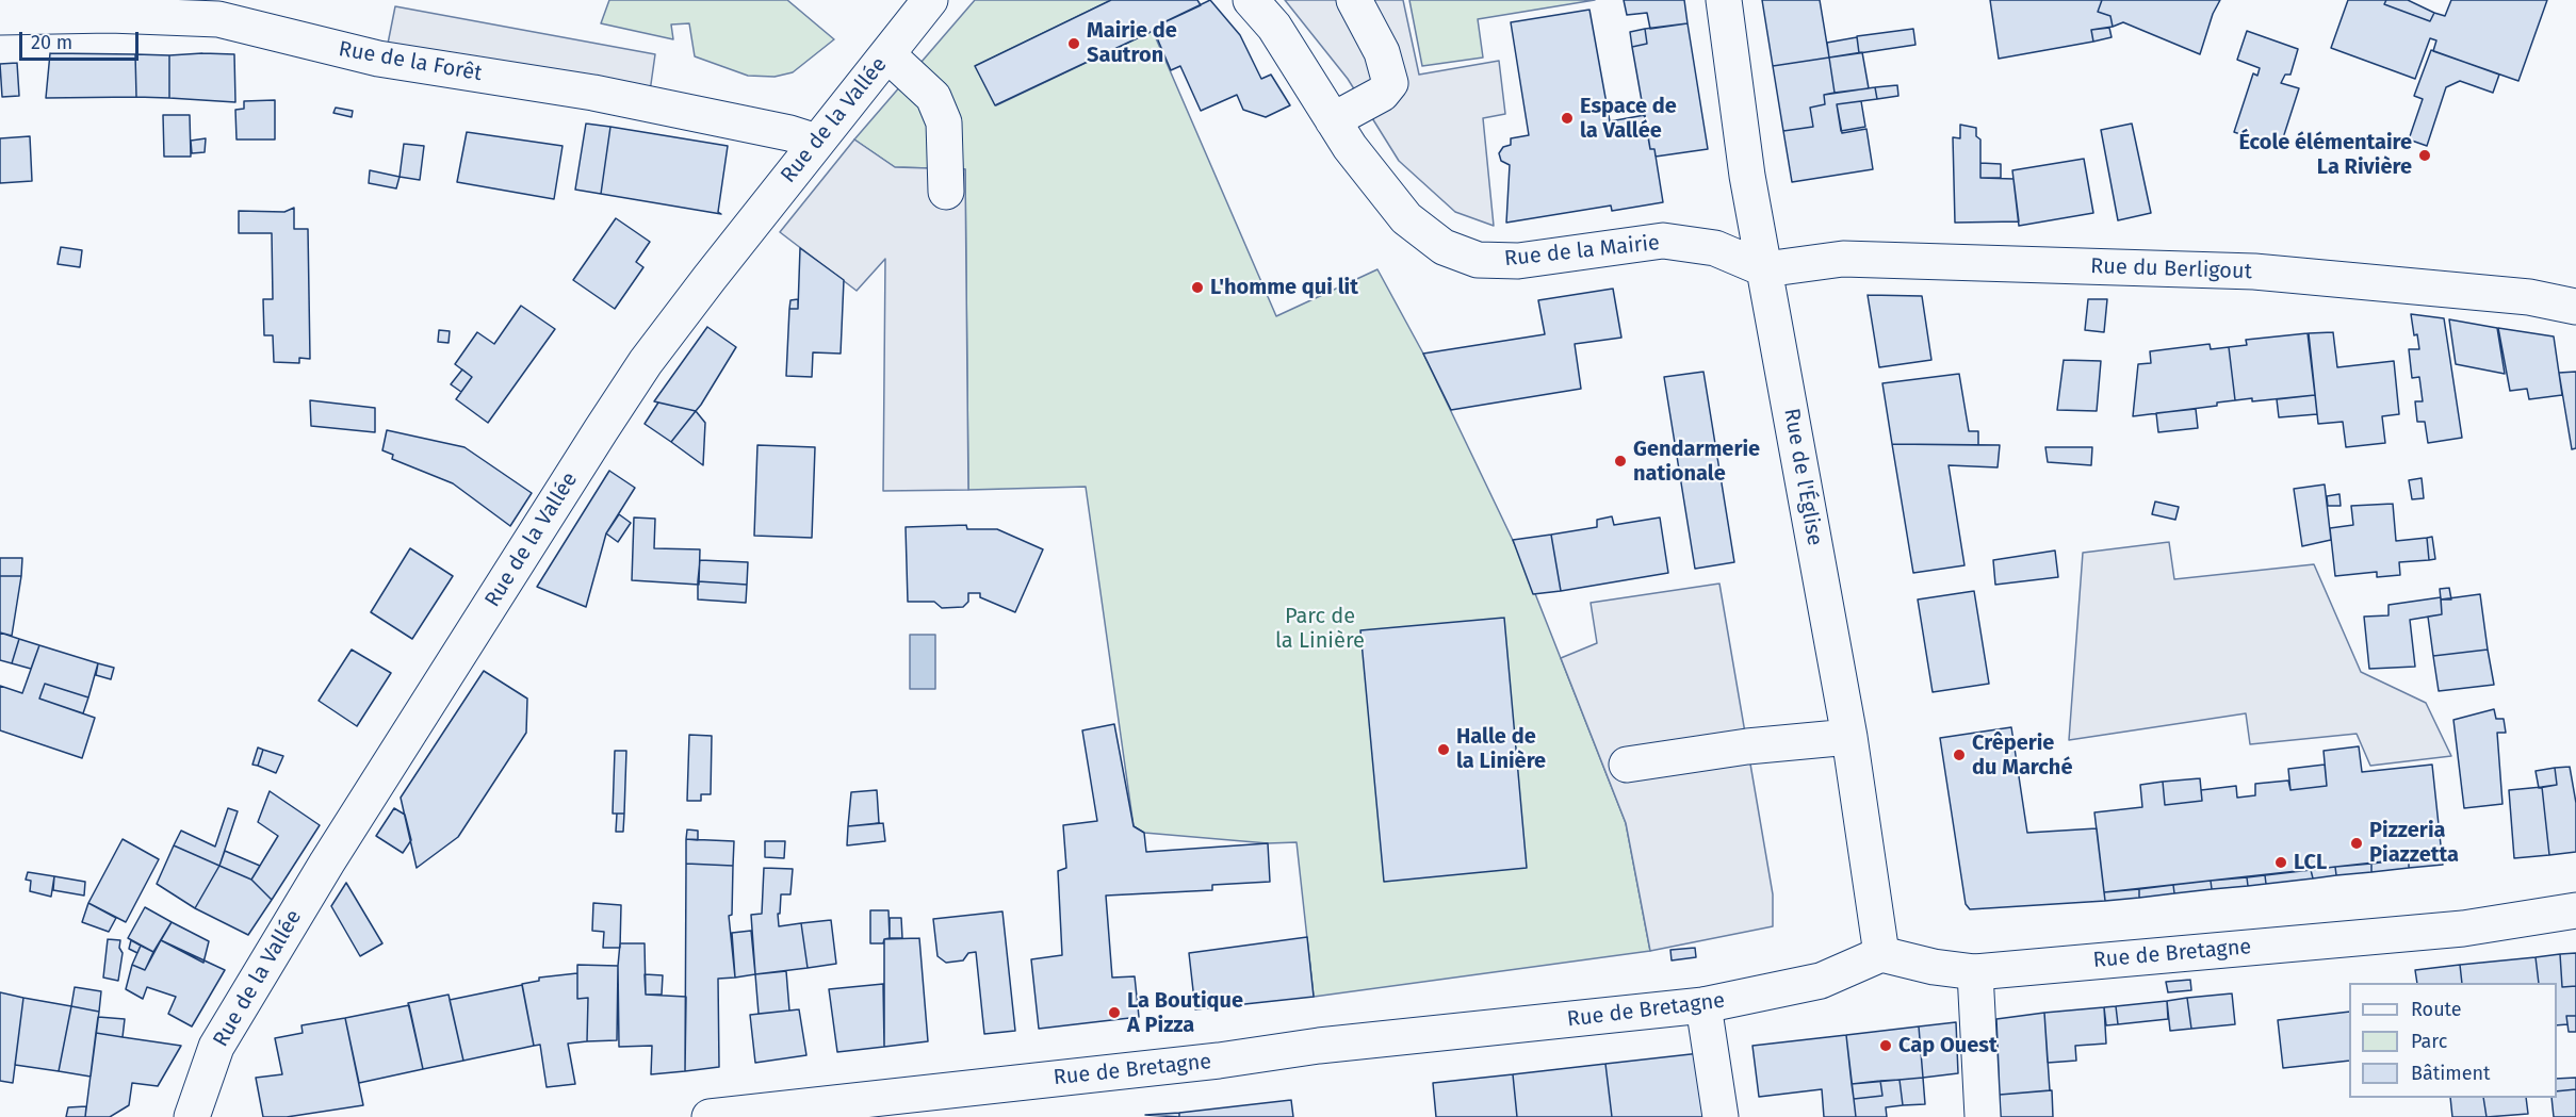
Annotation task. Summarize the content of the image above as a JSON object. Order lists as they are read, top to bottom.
{
  "streets": {
    "street": [
      "Rue de la Forêt",
      "Rue de la Vallée",
      "Rue de la Mairie",
      "Rue du Berligout",
      "Rue de l'Église",
      "Rue de Bretagne"
    ]
  },
  "crossings": [
    ["Rue de la Forêt", "Rue de la Vallée"],
    ["Rue de la Mairie", "Rue du Berligout"],
    ["Rue de la Mairie", "Rue de l'Église"],
    ["Rue du Berligout", "Rue de l'Église"],
    ["Rue de l'Église", "Rue de Bretagne"]
  ],
  "parks": ["Parc de la Linière"],
  "places": [
    "Mairie de Sautron",
    "Espace de la Vallée",
    "École élémentaire La Rivière",
    "L'homme qui lit",
    "Gendarmerie nationale",
    "Halle de la Linière",
    "Crêperie du Marché",
    "Pizzeria Piazzetta",
    "LCL",
    "La Boutique A Pizza",
    "Cap Ouest"
  ],
  "legend": ["Route", "Parc", "Bâtiment"],
  "scale_bar": "20 m"
}
